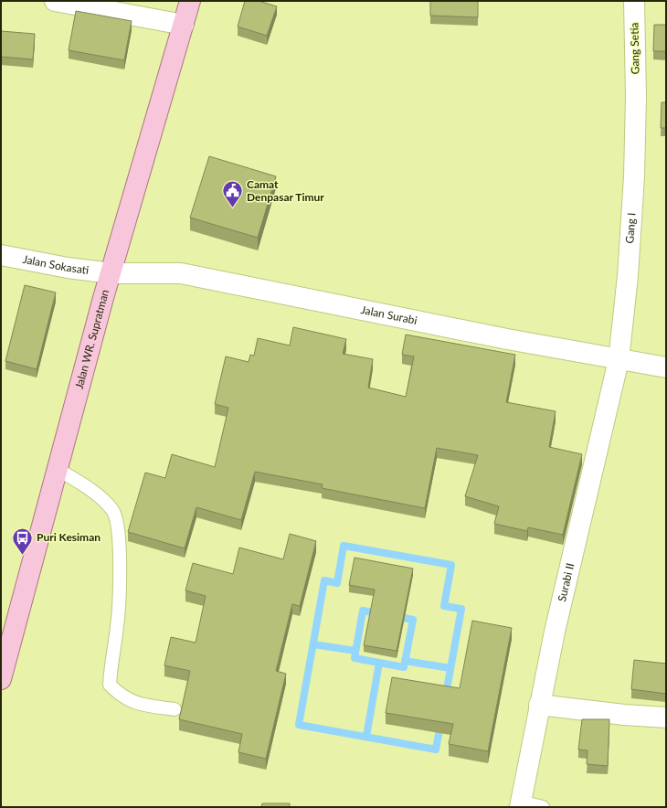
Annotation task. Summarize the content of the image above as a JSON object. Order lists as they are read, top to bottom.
{
  "streets": {
    "main road": ["Jalan WR. Supratman"],
    "street": [
      "Gang Setia",
      "Gang I",
      "Jalan Sokasati",
      "Jalan Surabi",
      "Surabi II"
    ]
  },
  "crossings": [
    ["Gang Setia", "Gang I"],
    ["Gang I", "Jalan Surabi"],
    ["Gang I", "Surabi II"],
    ["Jalan Sokasati", "Jalan Surabi"],
    ["Jalan Sokasati", "Jalan WR. Supratman"],
    ["Jalan Surabi", "Jalan WR. Supratman"],
    ["Jalan Surabi", "Surabi II"]
  ],
  "places": {
    "public building": ["Camat Denpasar Timur"],
    "bus stop": ["Puri Kesiman"]
  }
}
